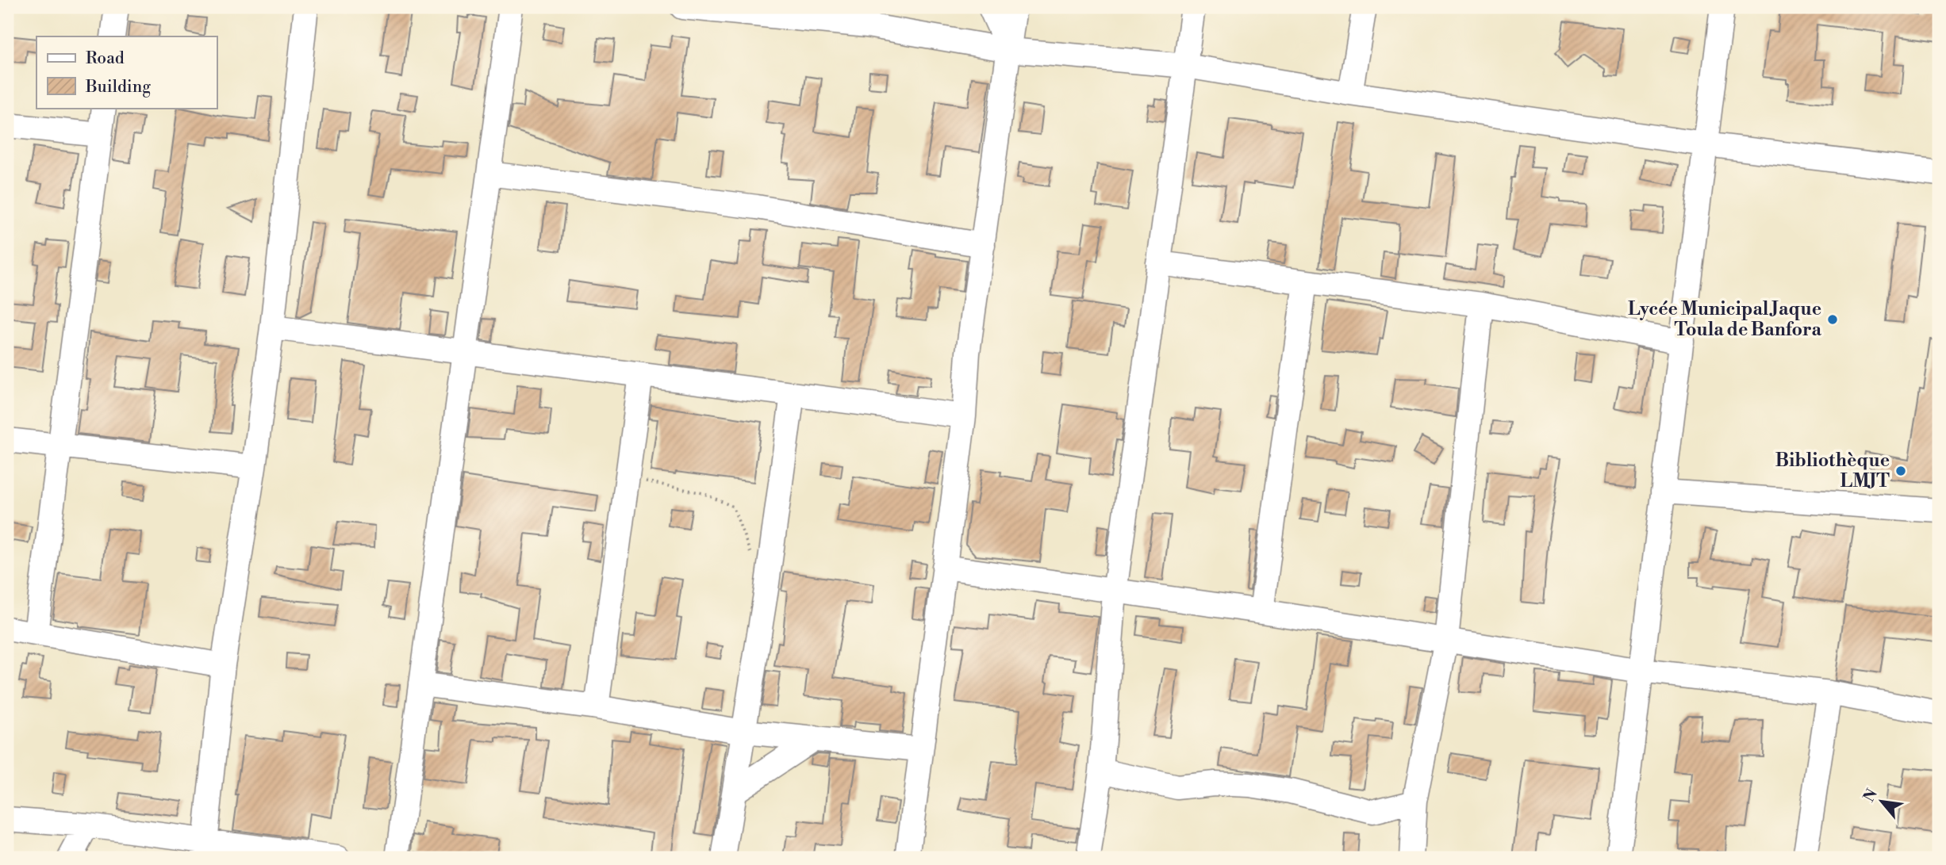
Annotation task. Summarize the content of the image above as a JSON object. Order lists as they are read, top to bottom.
{
  "places": ["Lycée Municipal Jaque Toula de Banfora", "Bibliothèque LMJT"],
  "legend": ["Road", "Building"],
  "north": "top left"
}
